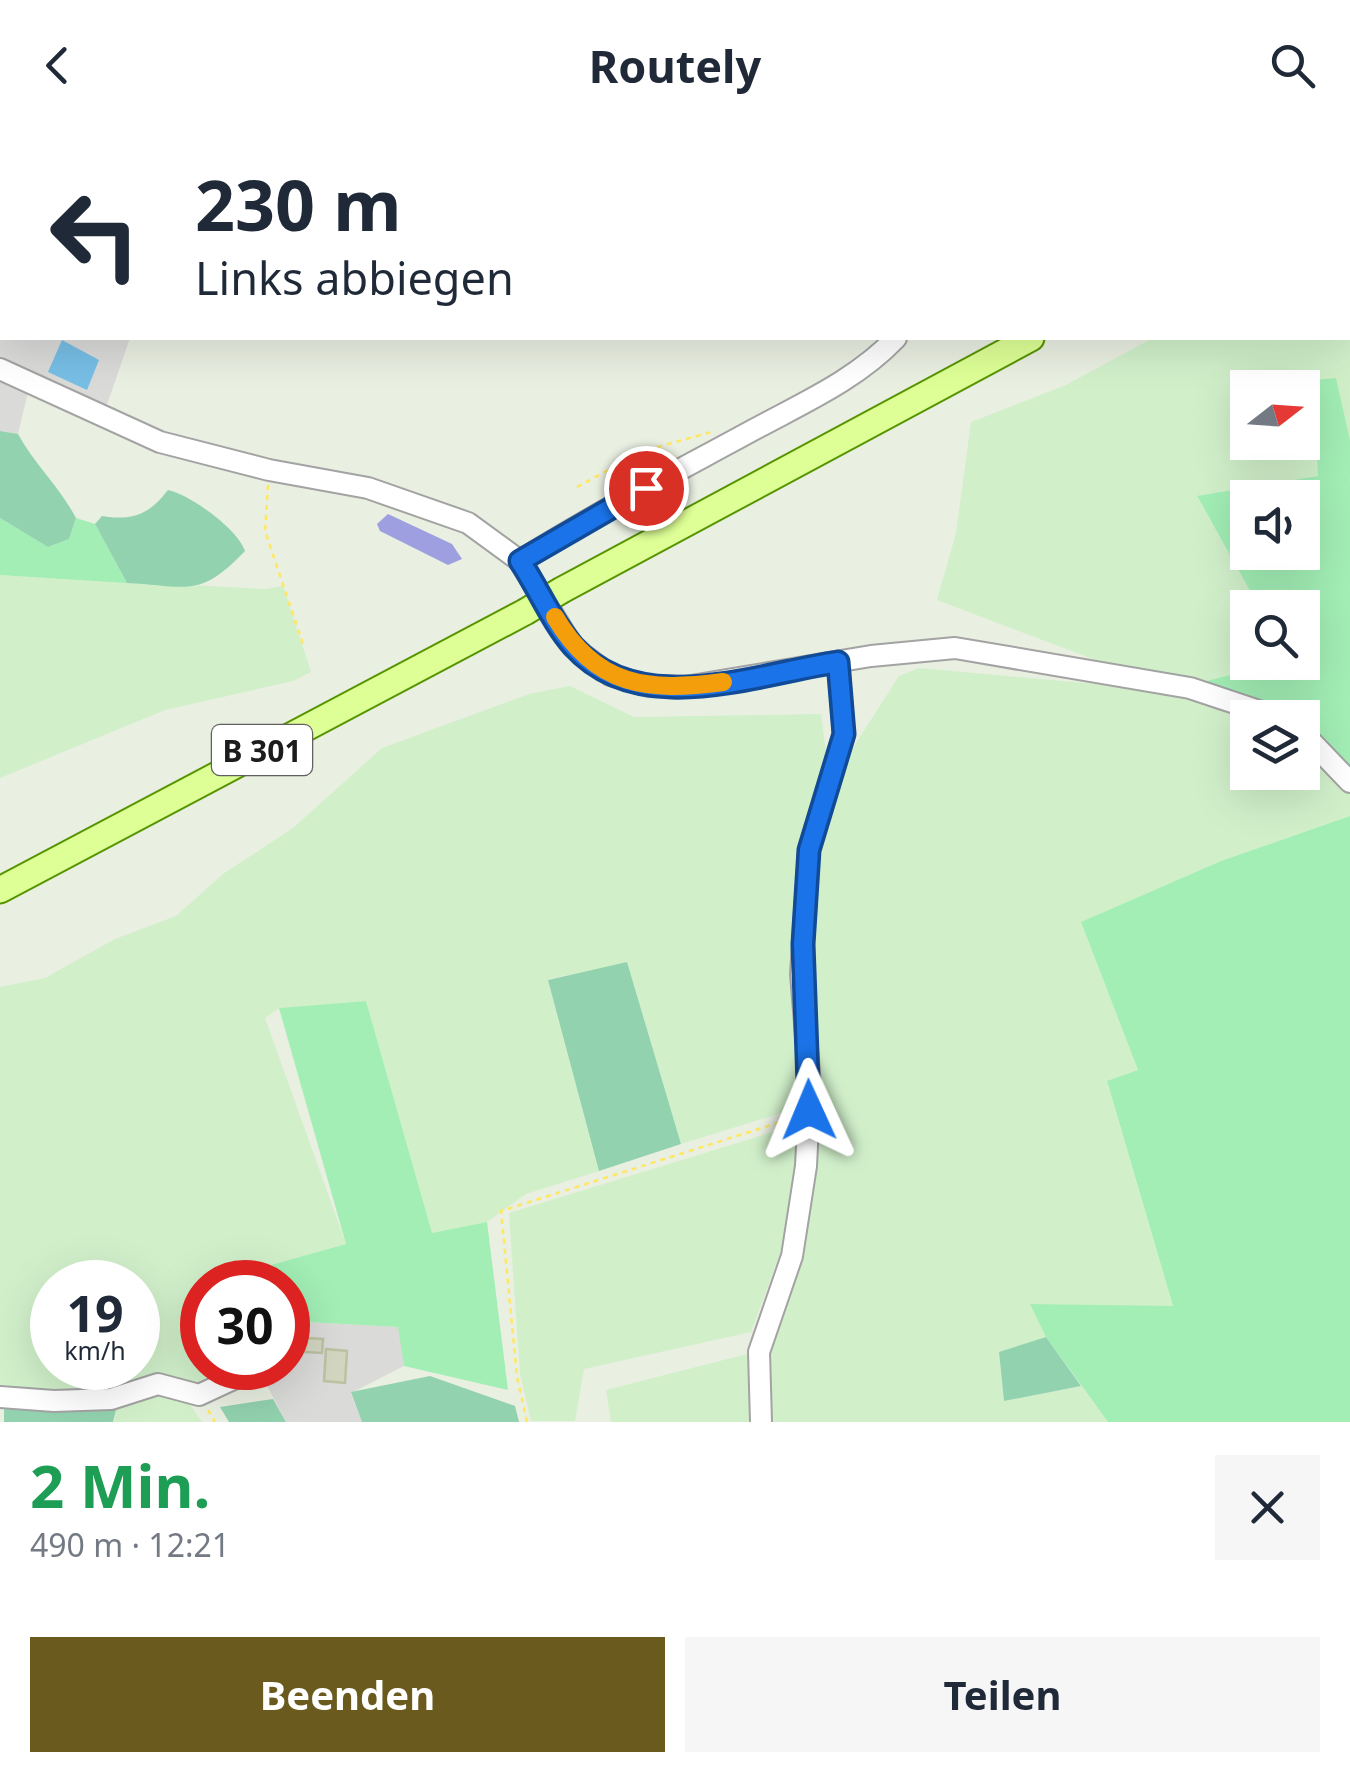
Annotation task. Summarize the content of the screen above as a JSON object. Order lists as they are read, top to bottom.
{
  "streets": {
    "main road": ["B 301"]
  },
  "north": "right",
  "page": {
    "header": "Routely",
    "turn": ["230 m", "Links abbiegen"],
    "speed": "19 km/h",
    "limit": "30",
    "heading": ["2 Min.", "490 m · 12:21"],
    "buttons": ["Beenden", "Teilen"]
  }
}
